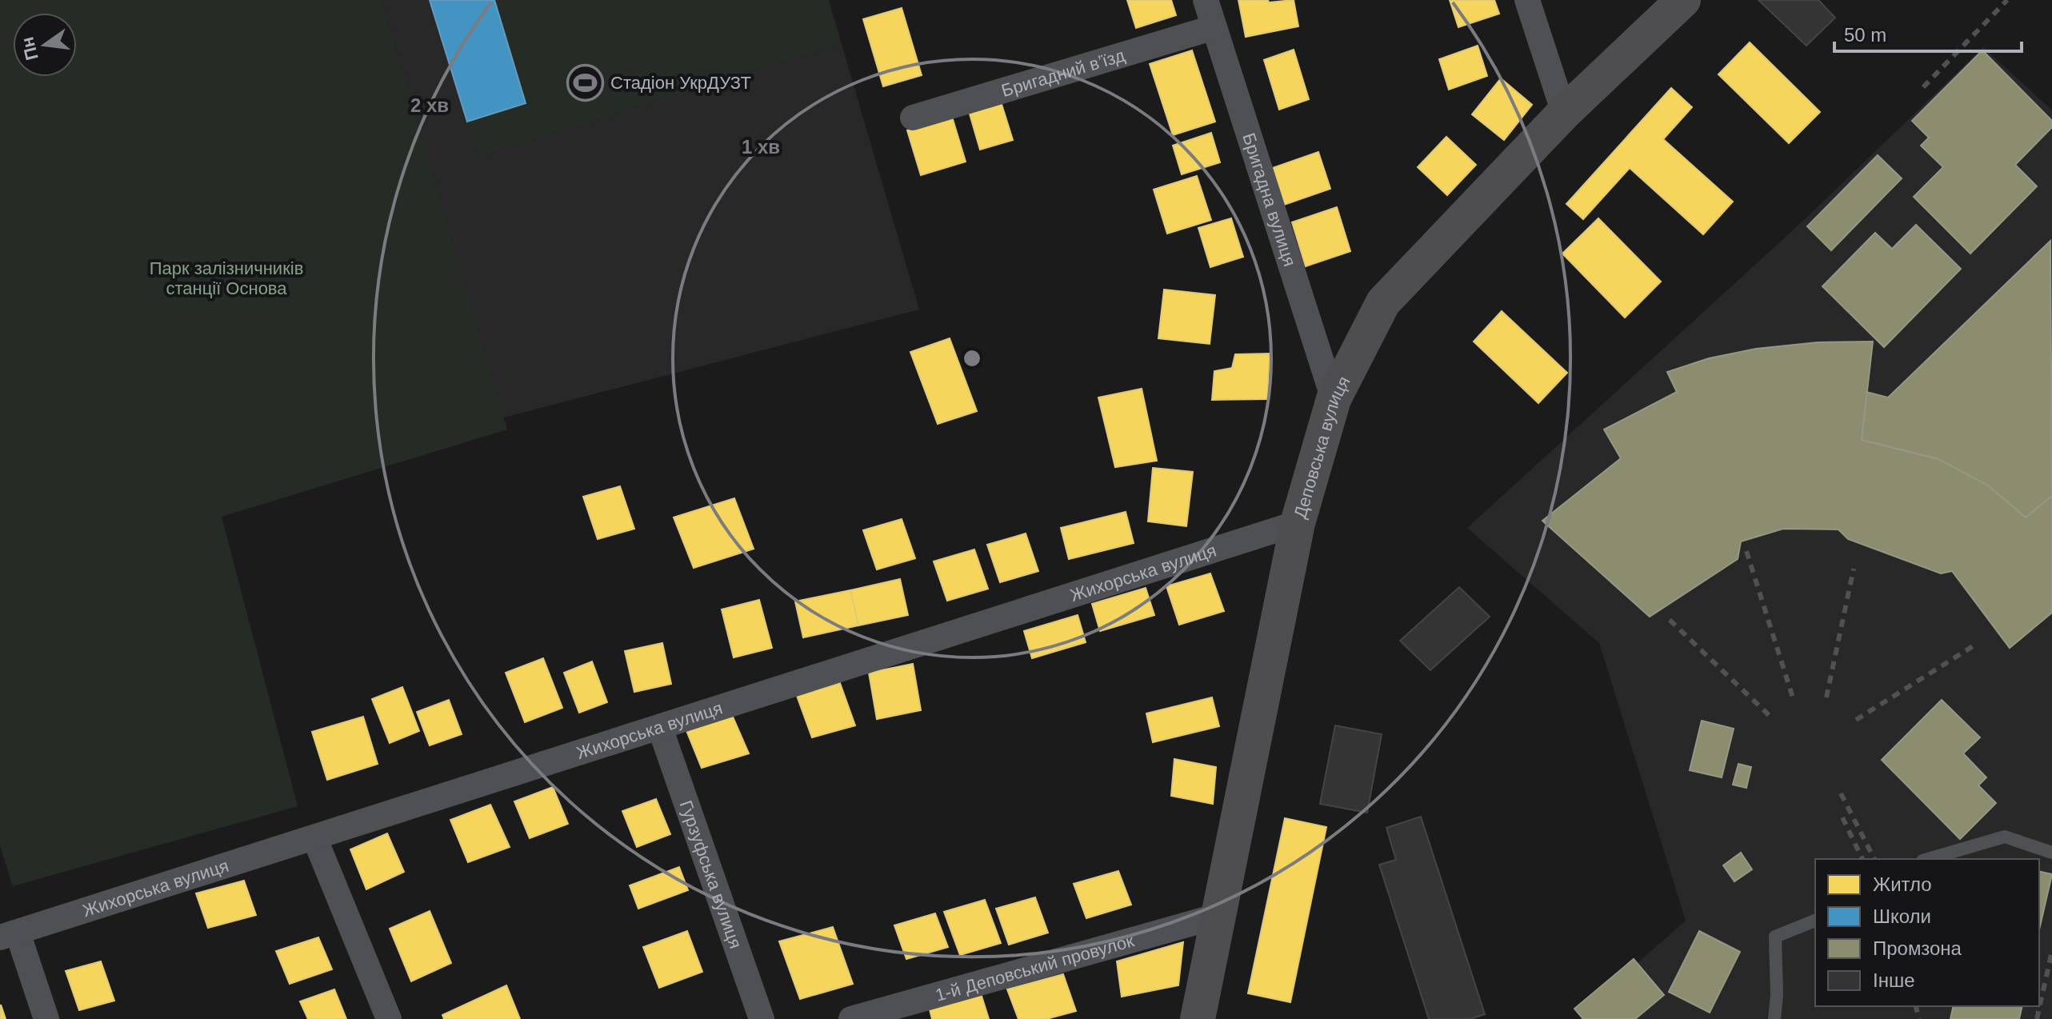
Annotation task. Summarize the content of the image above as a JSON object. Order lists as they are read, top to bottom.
{
  "streets": {
    "main road": ["Деповська вулиця"],
    "street": [
      "Бригадний в’їзд",
      "Бригадна вулиця",
      "Жихорська вулиця",
      "Гурзуфська вулиця",
      "1-й Деповський провулок"
    ]
  },
  "crossings": [
    ["Бригадний в’їзд", "Бригадна вулиця"],
    ["Бригадна вулиця", "Деповська вулиця"],
    ["Деповська вулиця", "Жихорська вулиця"],
    ["Деповська вулиця", "1-й Деповський провулок"],
    ["Жихорська вулиця", "Гурзуфська вулиця"]
  ],
  "parks": ["Парк залізничників станції Основа"],
  "places": {
    "sports": ["Стадіон УкрДУЗТ"]
  },
  "legend": [
    "Житло",
    "Школи",
    "Промзона",
    "Інше"
  ],
  "scale_bar": "50 m",
  "north": "left",
  "rings": ["2 хв", "1 хв"]
}
